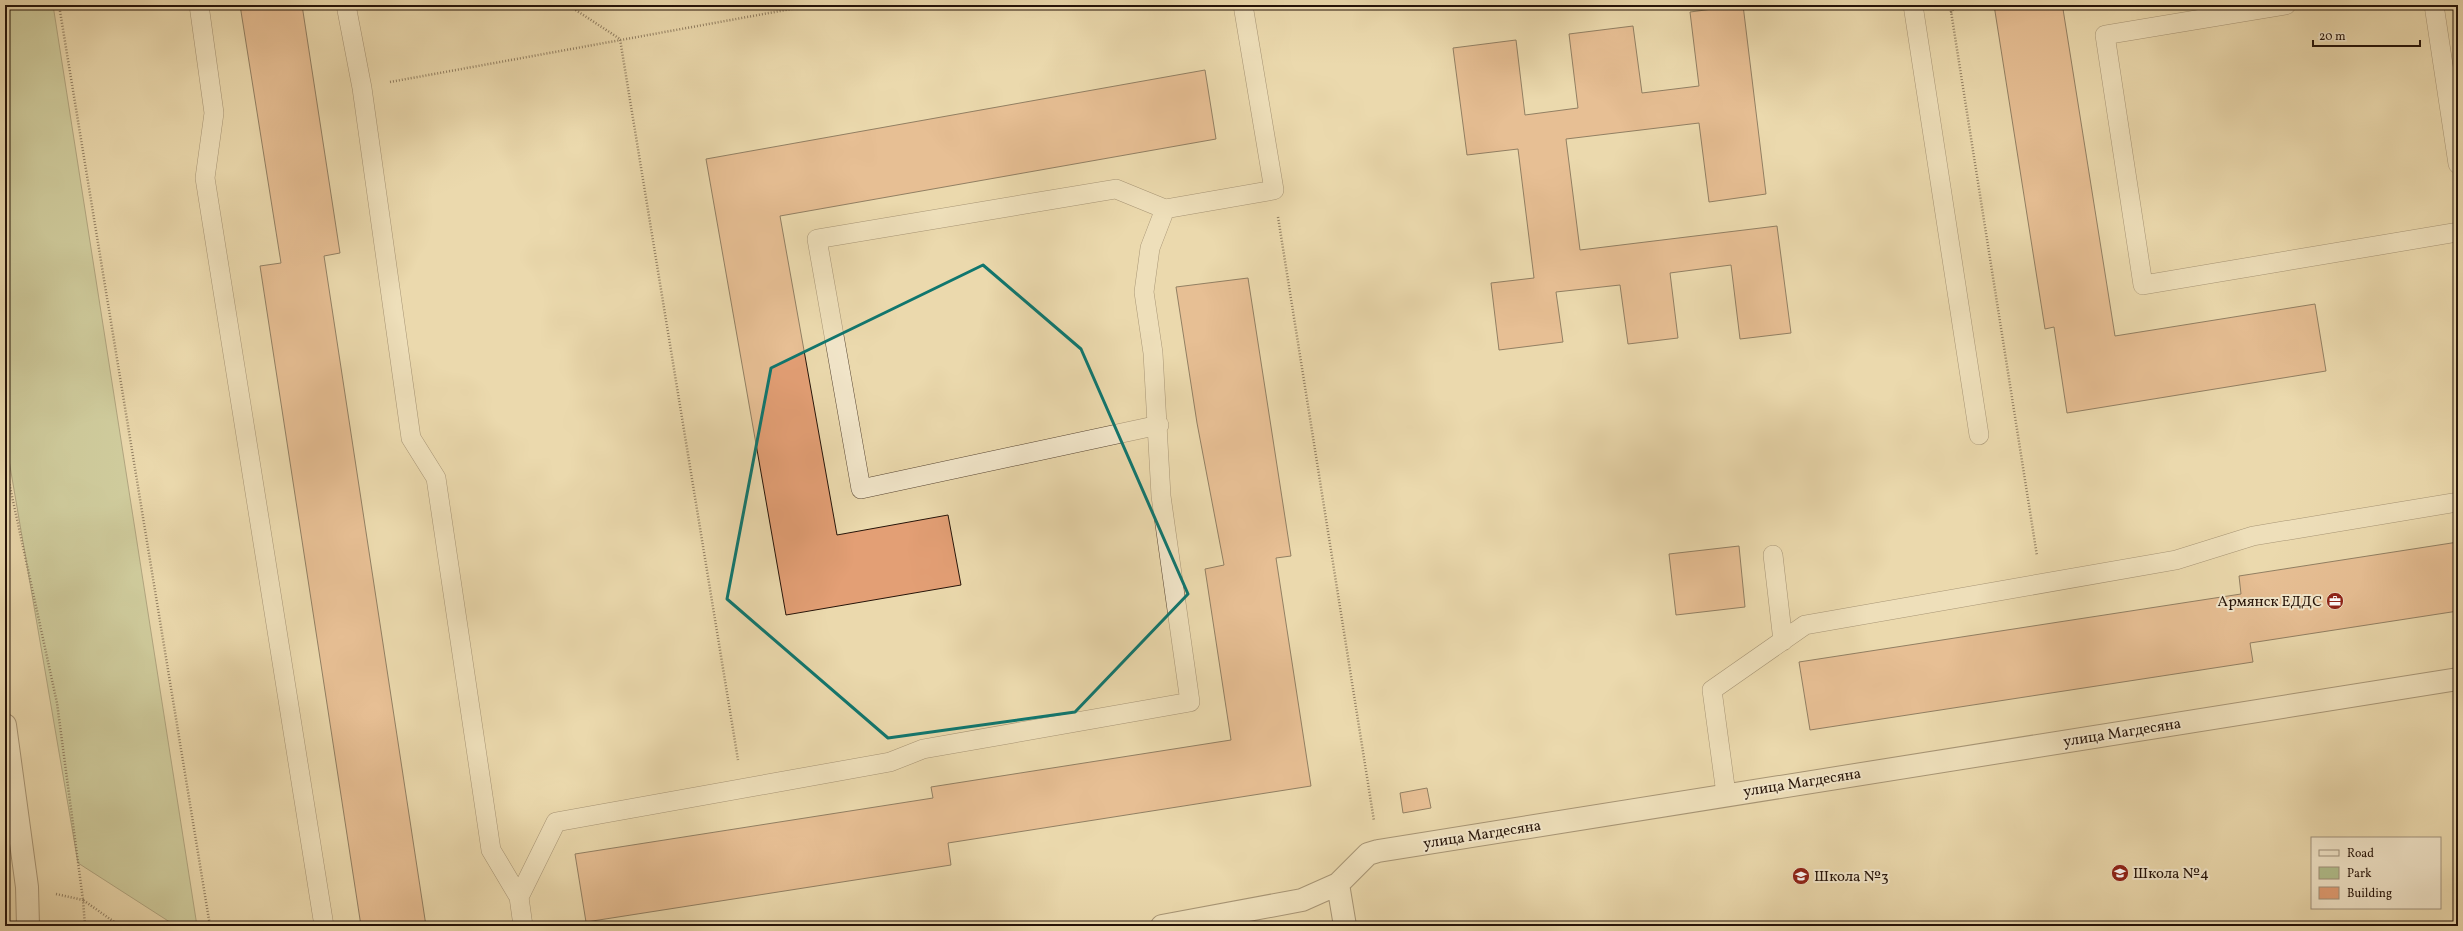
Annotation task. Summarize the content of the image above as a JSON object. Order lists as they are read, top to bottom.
{
  "streets": {
    "street": ["улица Магдесяна"]
  },
  "places": {
    "office": ["Армянск ЕДДС"],
    "school or university": ["Школа №4", "Школа №3"]
  },
  "legend": ["Road", "Park", "Building"],
  "scale_bar": "20 m"
}
